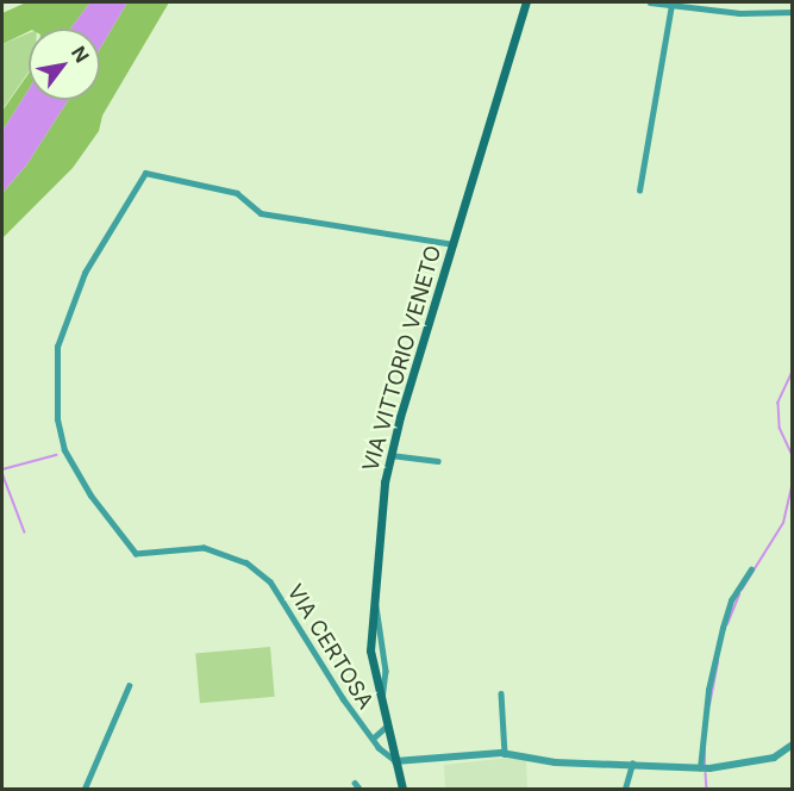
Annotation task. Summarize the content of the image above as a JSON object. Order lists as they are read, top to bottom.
{
  "streets": {
    "main road": ["VIA VITTORIO VENETO"],
    "street": ["VIA CERTOSA"]
  },
  "crossings": [
    ["VIA VITTORIO VENETO", "VIA CERTOSA"]
  ],
  "north": "top right"
}
